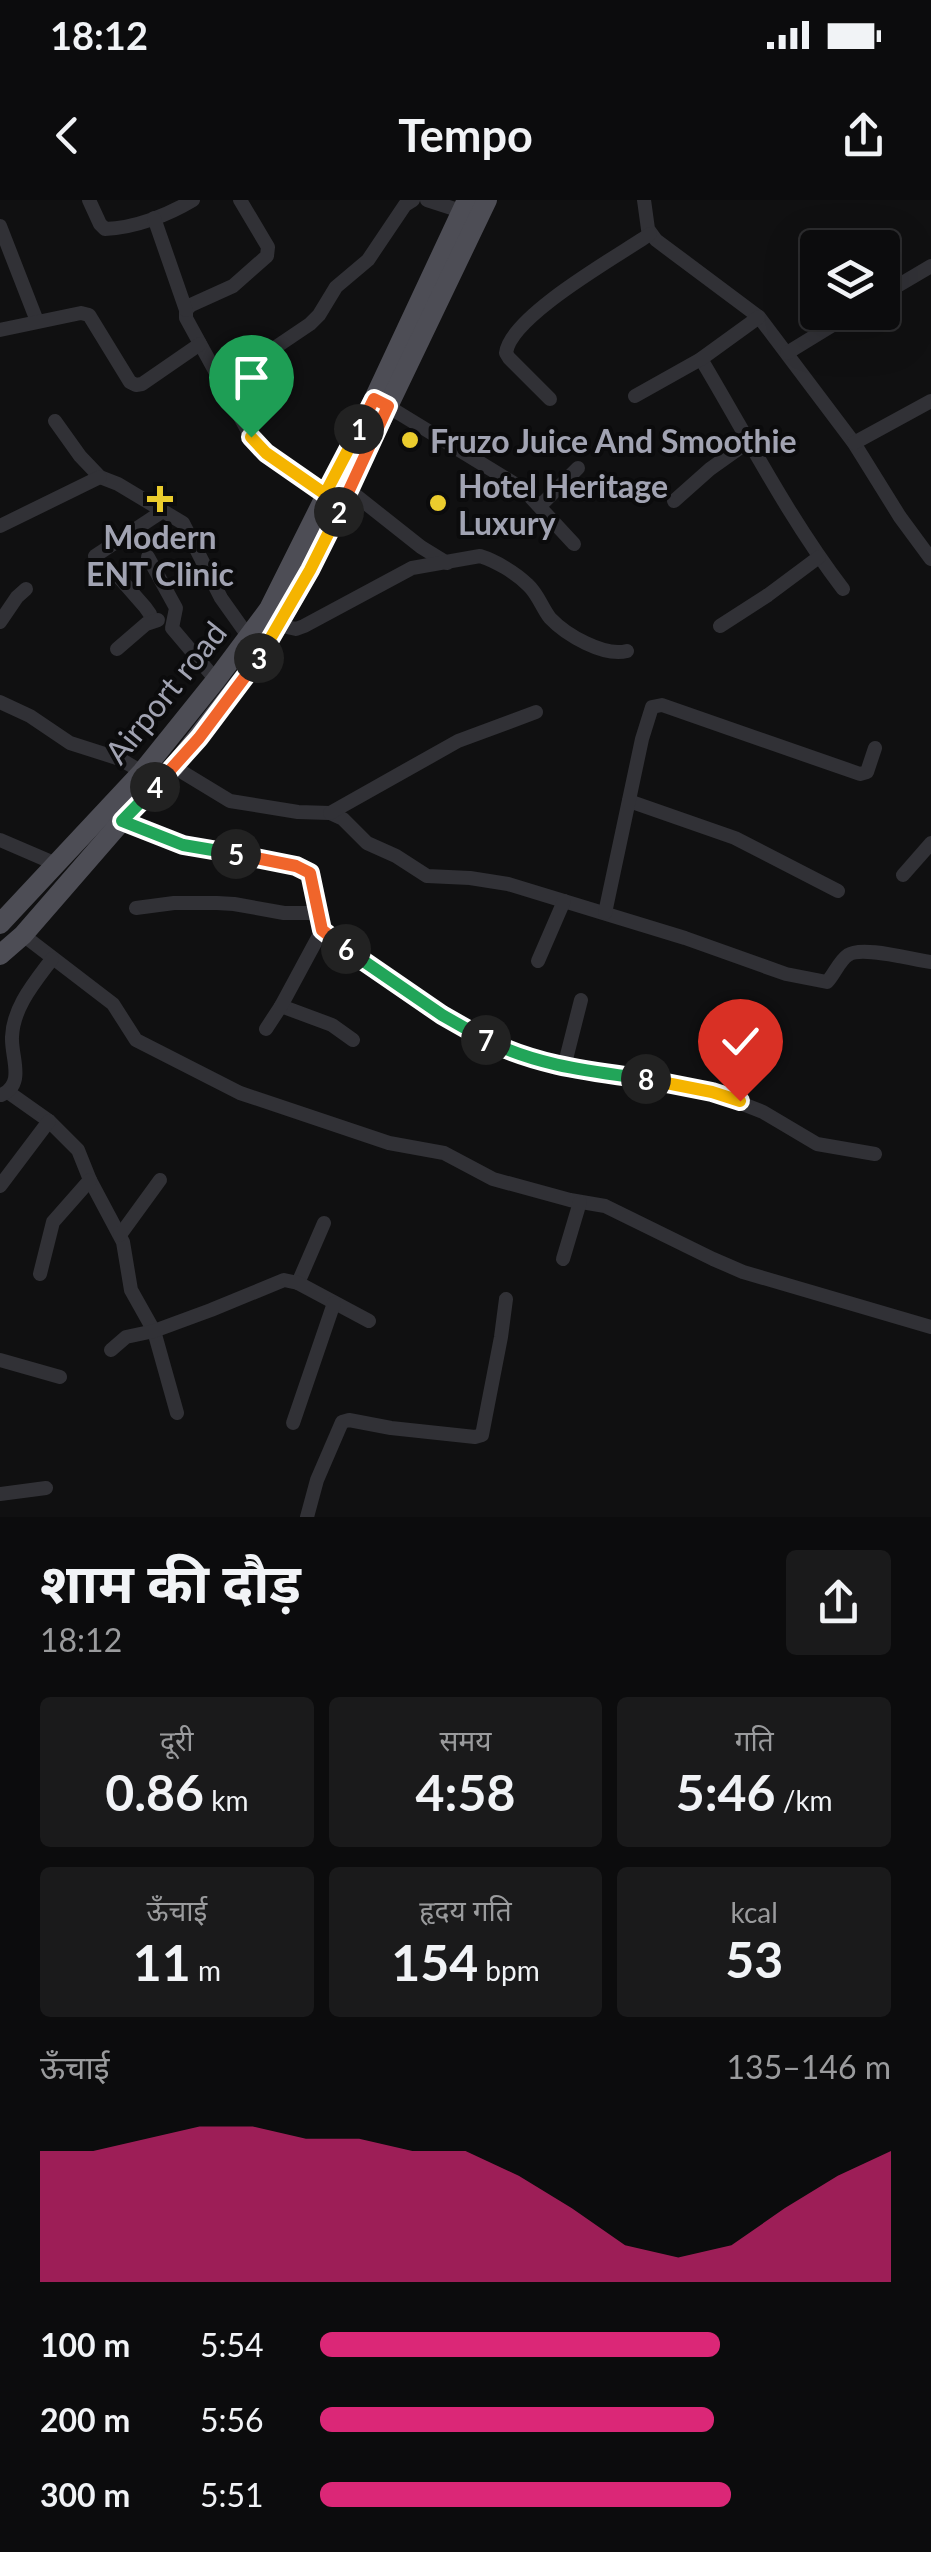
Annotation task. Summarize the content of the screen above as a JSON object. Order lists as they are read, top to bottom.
{
  "streets": {
    "main road": ["Airport road"]
  },
  "places": {
    "other": ["Fruzo Juice And Smoothie", "Hotel Heritage Luxury"],
    "health": ["Modern ENT Clinic"]
  },
  "page": {
    "status": "18:12",
    "header": "Tempo",
    "pins": [
      "1",
      "2",
      "3",
      "4",
      "5",
      "6",
      "7",
      "8"
    ],
    "heading": ["शाम की दौड़", "18:12"],
    "stats": [
      ["दूरी", "0.86 km"],
      ["समय", "4:58"],
      ["गति", "5:46 /km"],
      ["ऊँचाई", "11 m"],
      ["हृदय गति", "154 bpm"],
      ["kcal", "53"]
    ],
    "chart": ["ऊँचाई", "135–146 m"],
    "list": [
      {
        "name": "100 m",
        "note": "5:54"
      },
      {
        "name": "200 m",
        "note": "5:56"
      },
      {
        "name": "300 m",
        "note": "5:51"
      }
    ]
  }
}
